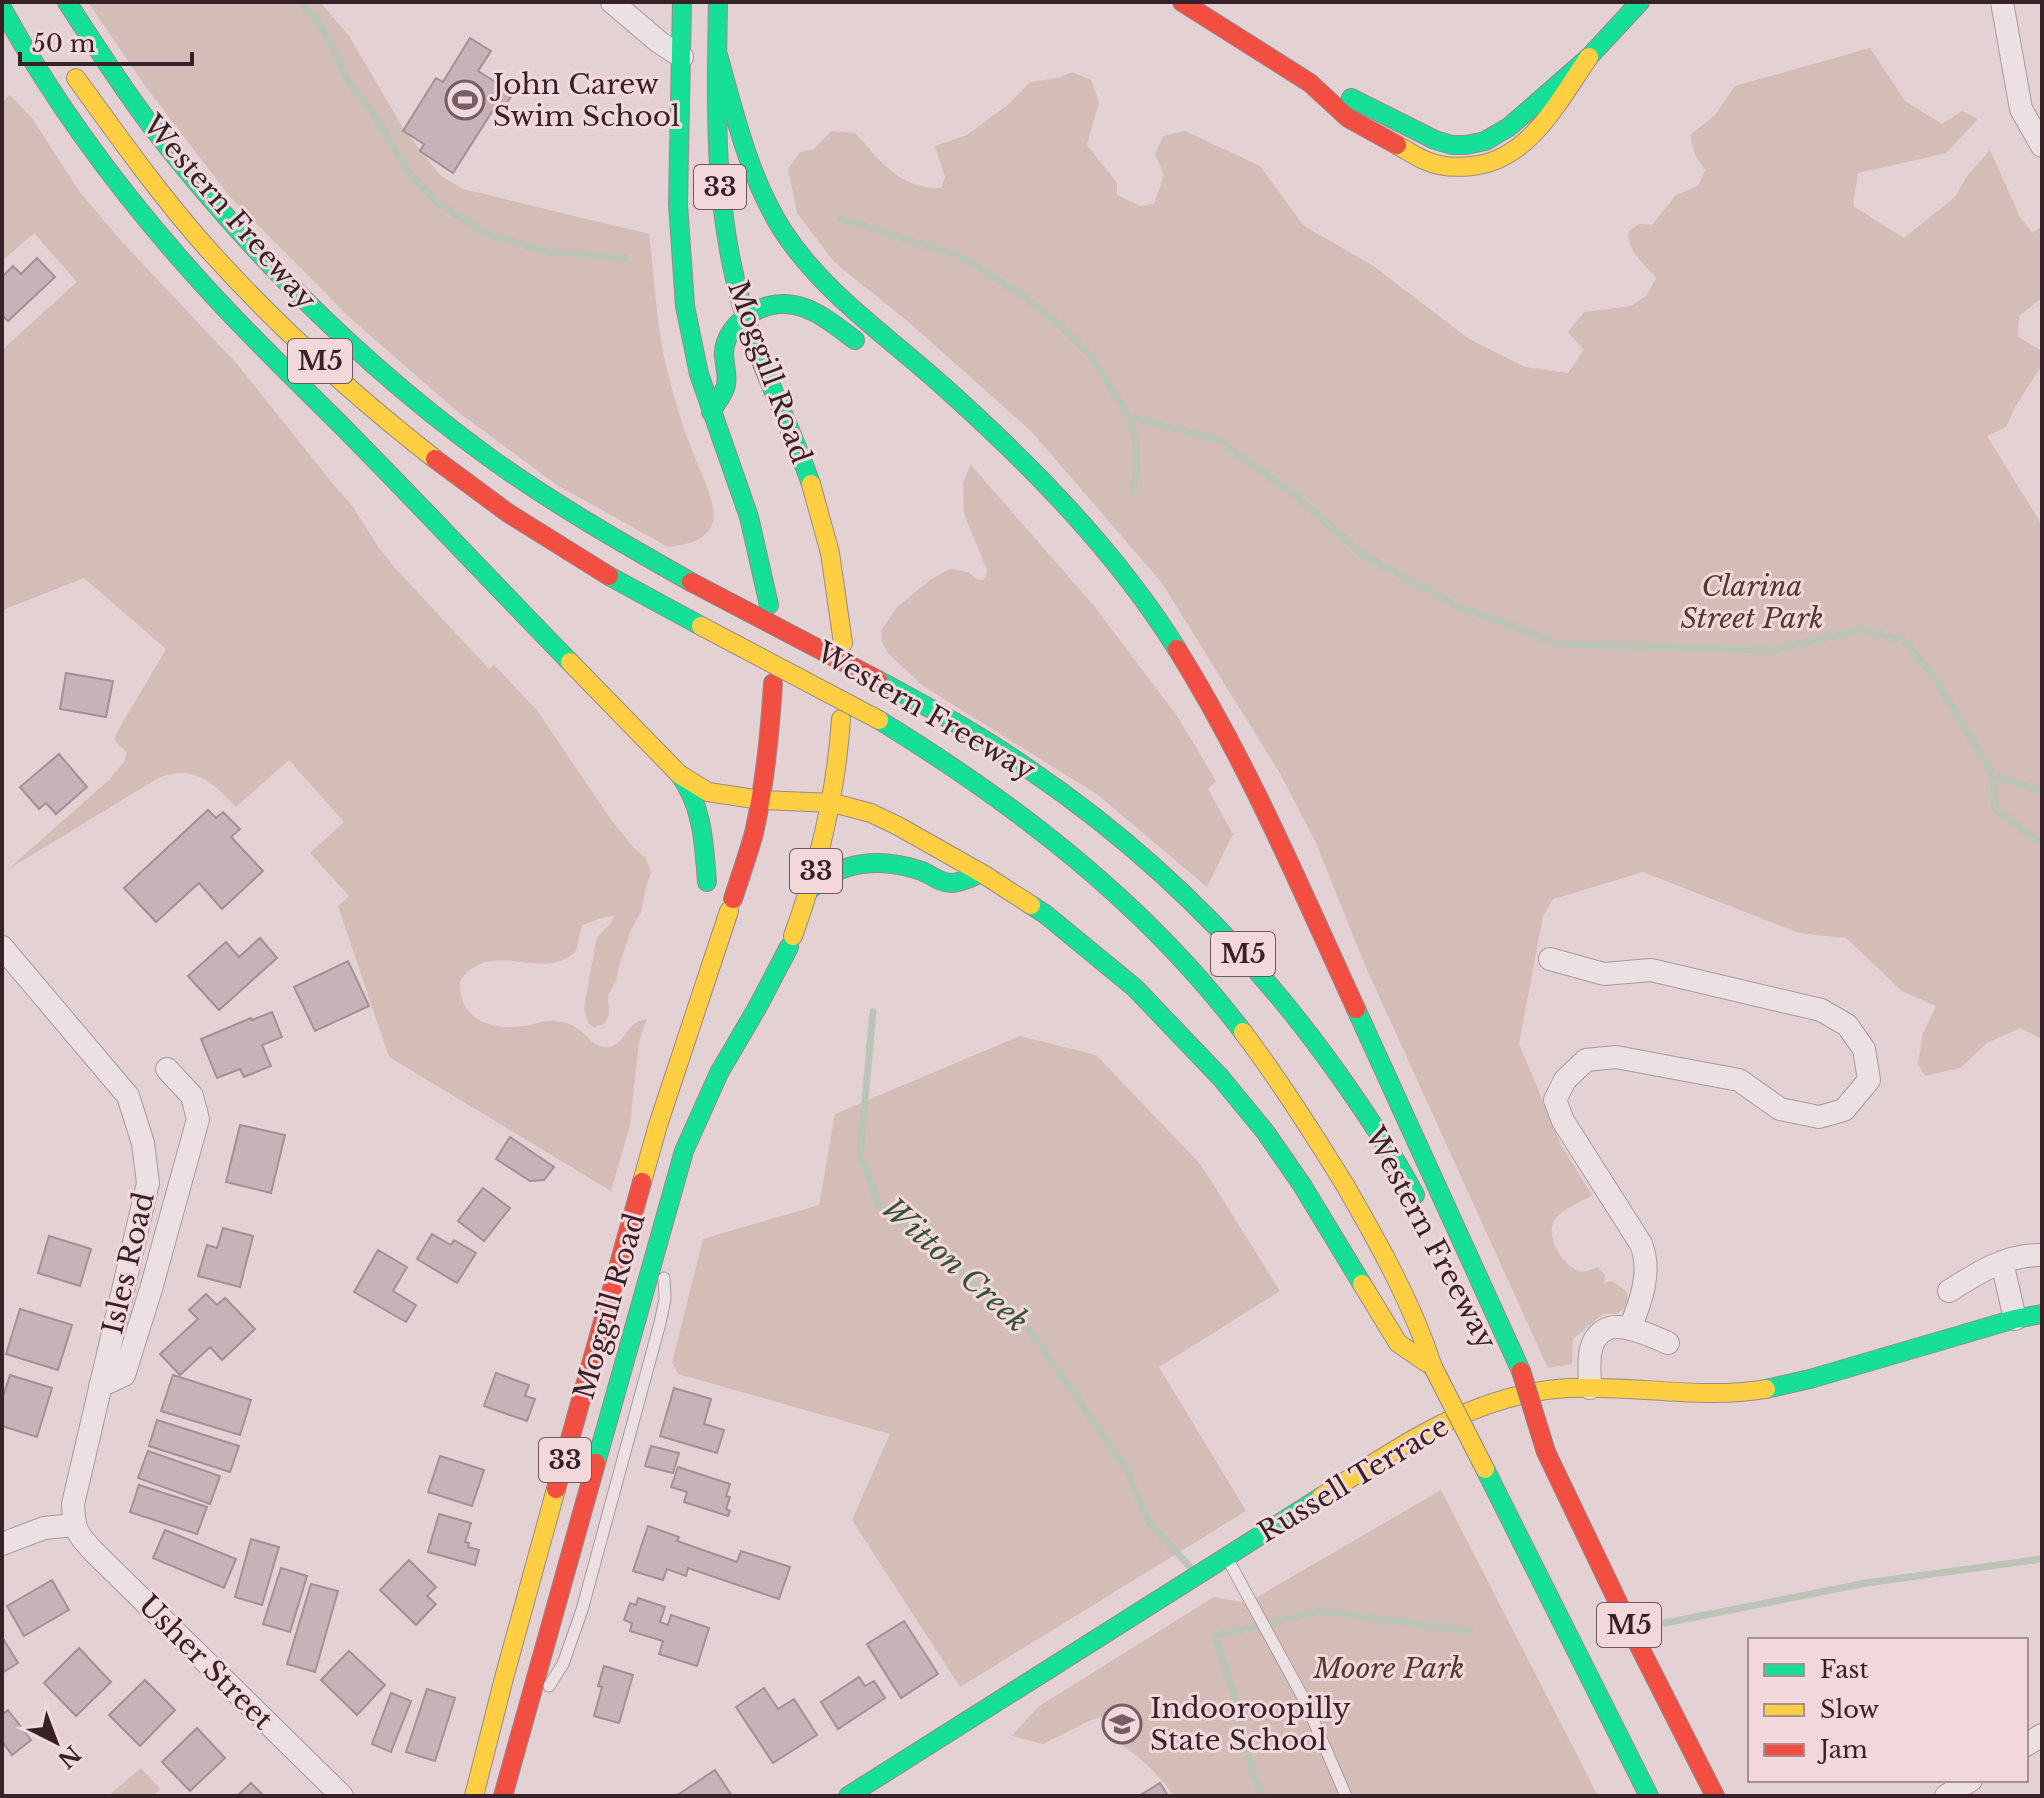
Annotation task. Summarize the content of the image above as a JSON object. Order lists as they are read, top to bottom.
{
  "streets": {
    "main road": [
      "33",
      "Western Freeway",
      "M5",
      "Moggill Road",
      "Russell Terrace"
    ],
    "street": ["Isles Road", "Usher Street"]
  },
  "crossings": [
    ["Isles Road", "Usher Street"]
  ],
  "water": ["Witton Creek"],
  "parks": ["Clarina Street Park", "Moore Park"],
  "places": {
    "sports": ["John Carew Swim School"],
    "school or university": ["Indooroopilly State School"]
  },
  "legend": ["Fast", "Slow", "Jam"],
  "scale_bar": "50 m",
  "north": "bottom right"
}
